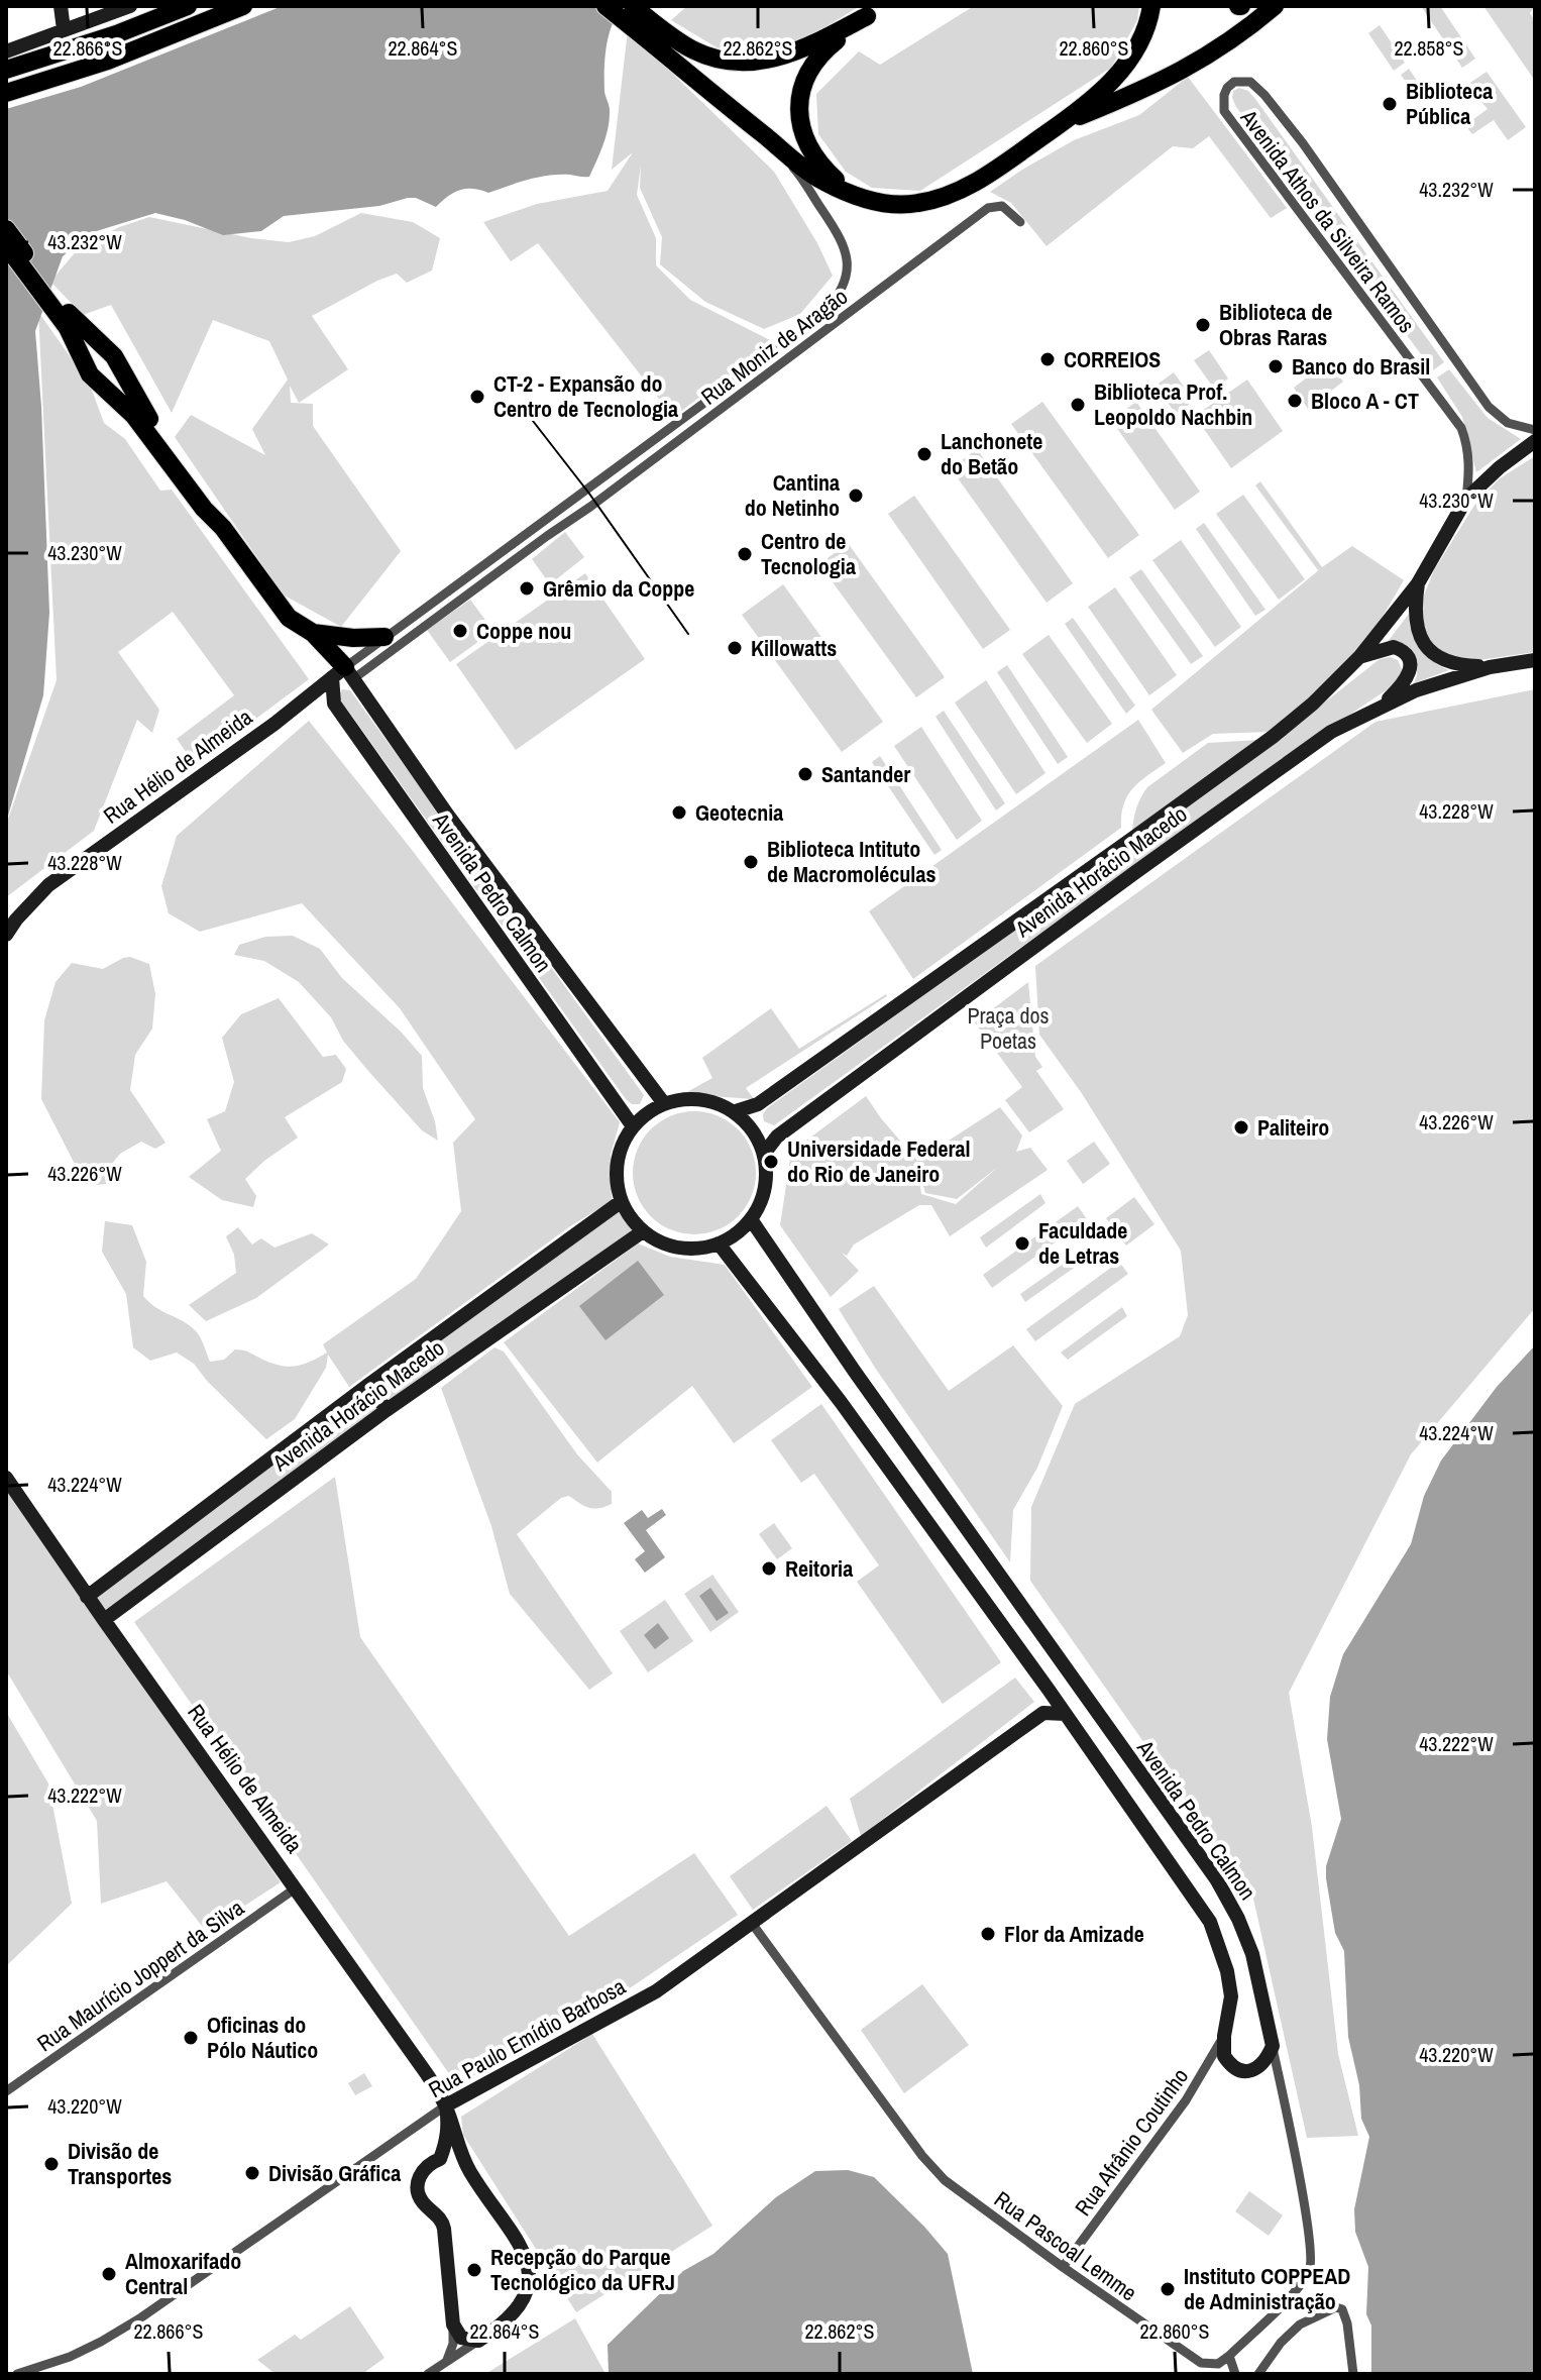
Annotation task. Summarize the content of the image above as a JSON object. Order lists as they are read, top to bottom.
{
  "streets": {
    "street": [
      "Avenida Athos da Silveira Ramos",
      "Rua Moniz de Aragão",
      "Rua Hélio de Almeida",
      "Avenida Horácio Macedo",
      "Avenida Pedro Calmon",
      "Rua Maurício Joppert da Silva",
      "Rua Paulo Emídio Barbosa",
      "Rua Afrânio Coutinho",
      "Rua Pascoal Lemme"
    ]
  },
  "crossings": [
    ["Avenida Athos da Silveira Ramos", "Avenida Horácio Macedo"],
    ["Rua Moniz de Aragão", "Rua Hélio de Almeida"],
    ["Rua Moniz de Aragão", "Avenida Pedro Calmon"],
    ["Rua Hélio de Almeida", "Avenida Horácio Macedo"],
    ["Rua Hélio de Almeida", "Avenida Pedro Calmon"],
    ["Rua Hélio de Almeida", "Rua Maurício Joppert da Silva"],
    ["Rua Hélio de Almeida", "Rua Paulo Emídio Barbosa"],
    ["Avenida Horácio Macedo", "Avenida Pedro Calmon"],
    ["Rua Paulo Emídio Barbosa", "Rua Pascoal Lemme"],
    ["Rua Afrânio Coutinho", "Rua Pascoal Lemme"]
  ],
  "parks": ["Praça dos Poetas"],
  "places": [
    "Biblioteca Pública",
    "Biblioteca de Obras Raras",
    "CORREIOS",
    "Banco do Brasil",
    "CT-2 - Expansão do Centro de Tecnologia",
    "Bloco A - CT",
    "Biblioteca Prof. Leopoldo Nachbin",
    "Lanchonete do Betão",
    "Cantina do Netinho",
    "Centro de Tecnologia",
    "Grêmio da Coppe",
    "Coppe nou",
    "Killowatts",
    "Santander",
    "Geotecnia",
    "Biblioteca Intituto de Macromoléculas",
    "Paliteiro",
    "Universidade Federal do Rio de Janeiro",
    "Faculdade de Letras",
    "Reitoria",
    "Flor da Amizade",
    "Oficinas do Pólo Náutico",
    "Divisão de Transportes",
    "Divisão Gráfica",
    "Recepção do Parque Tecnológico da UFRJ",
    "Almoxarifado Central",
    "Instituto COPPEAD de Administração"
  ],
  "coordinates": [
    "22.866°S",
    "22.864°S",
    "22.862°S",
    "22.860°S",
    "22.858°S",
    "43.232°W",
    "43.230°W",
    "43.228°W",
    "43.226°W",
    "43.224°W",
    "43.222°W",
    "43.220°W"
  ]
}
